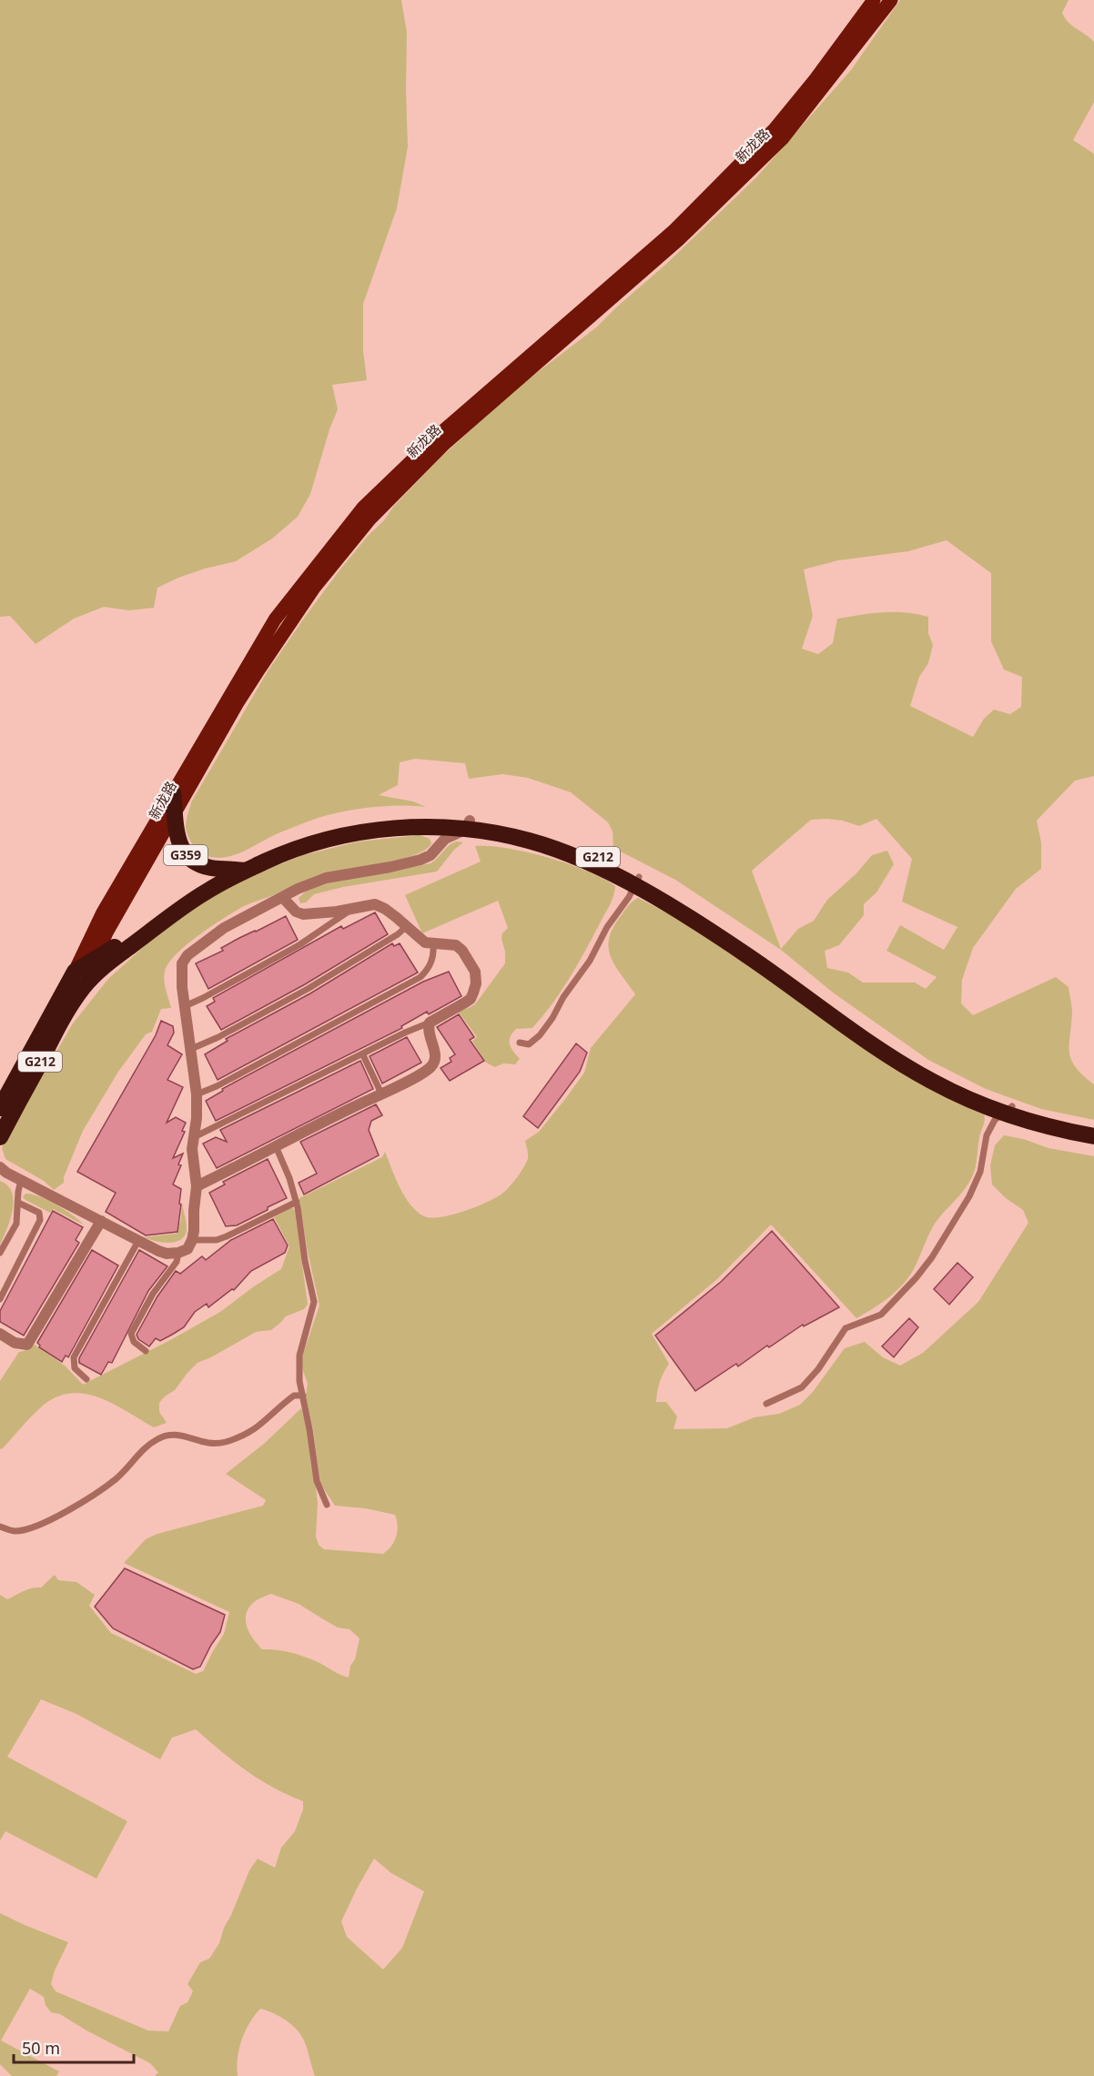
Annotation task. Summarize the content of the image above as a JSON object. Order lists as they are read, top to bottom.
{
  "streets": {
    "highway": ["G359", "G212"],
    "main road": ["新龙路"]
  },
  "crossings": [
    ["新龙路", "G359"],
    ["新龙路", "G212"],
    ["G359", "G212"]
  ],
  "scale_bar": "50 m"
}
